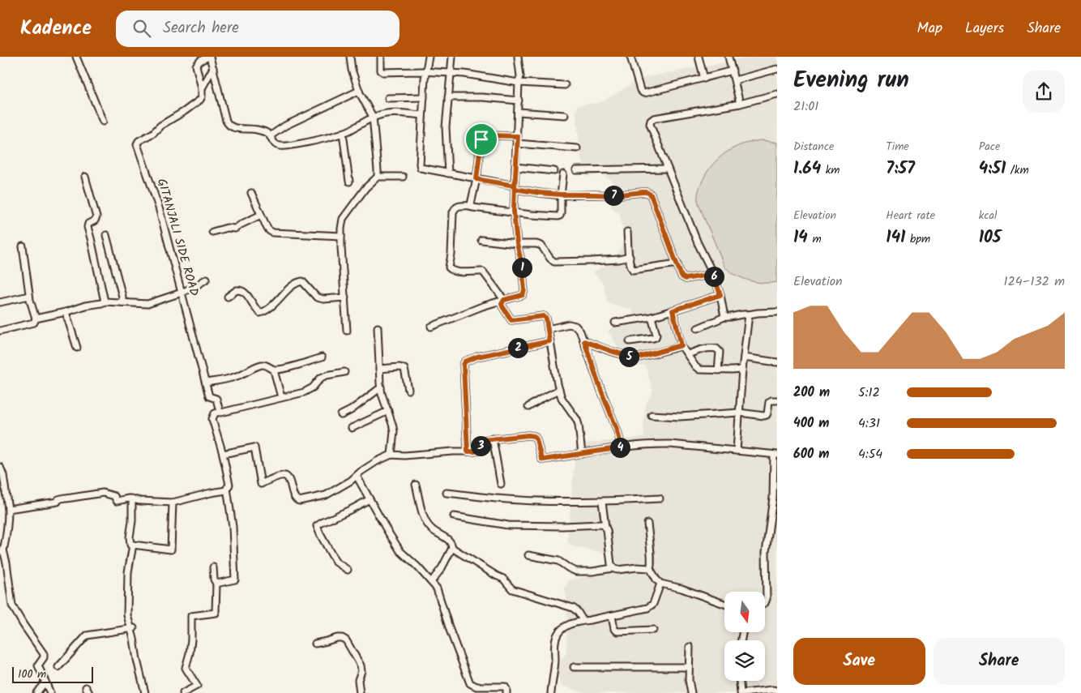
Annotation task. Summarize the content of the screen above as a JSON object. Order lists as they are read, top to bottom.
{
  "streets": {
    "street": ["GITANJALI SIDE ROAD"]
  },
  "scale_bar": "100 m",
  "north": "bottom",
  "page": {
    "header": "Kadence",
    "search": "Search here",
    "nav": ["Map", "Layers", "Share"],
    "heading": ["Evening run", "21:01"],
    "stats": [
      ["Distance", "1.64 km"],
      ["Time", "7:57"],
      ["Pace", "4:51 /km"],
      ["Elevation", "14 m"],
      ["Heart rate", "141 bpm"],
      ["kcal", "105"]
    ],
    "pins": [
      "7",
      "1",
      "6",
      "2",
      "5",
      "3",
      "4"
    ],
    "chart": ["Elevation", "124–132 m"],
    "list": [
      {
        "name": "200 m",
        "note": "5:12"
      },
      {
        "name": "400 m",
        "note": "4:31"
      },
      {
        "name": "600 m",
        "note": "4:54"
      }
    ],
    "buttons": ["Save", "Share"],
    "scale": "100 m"
  }
}
